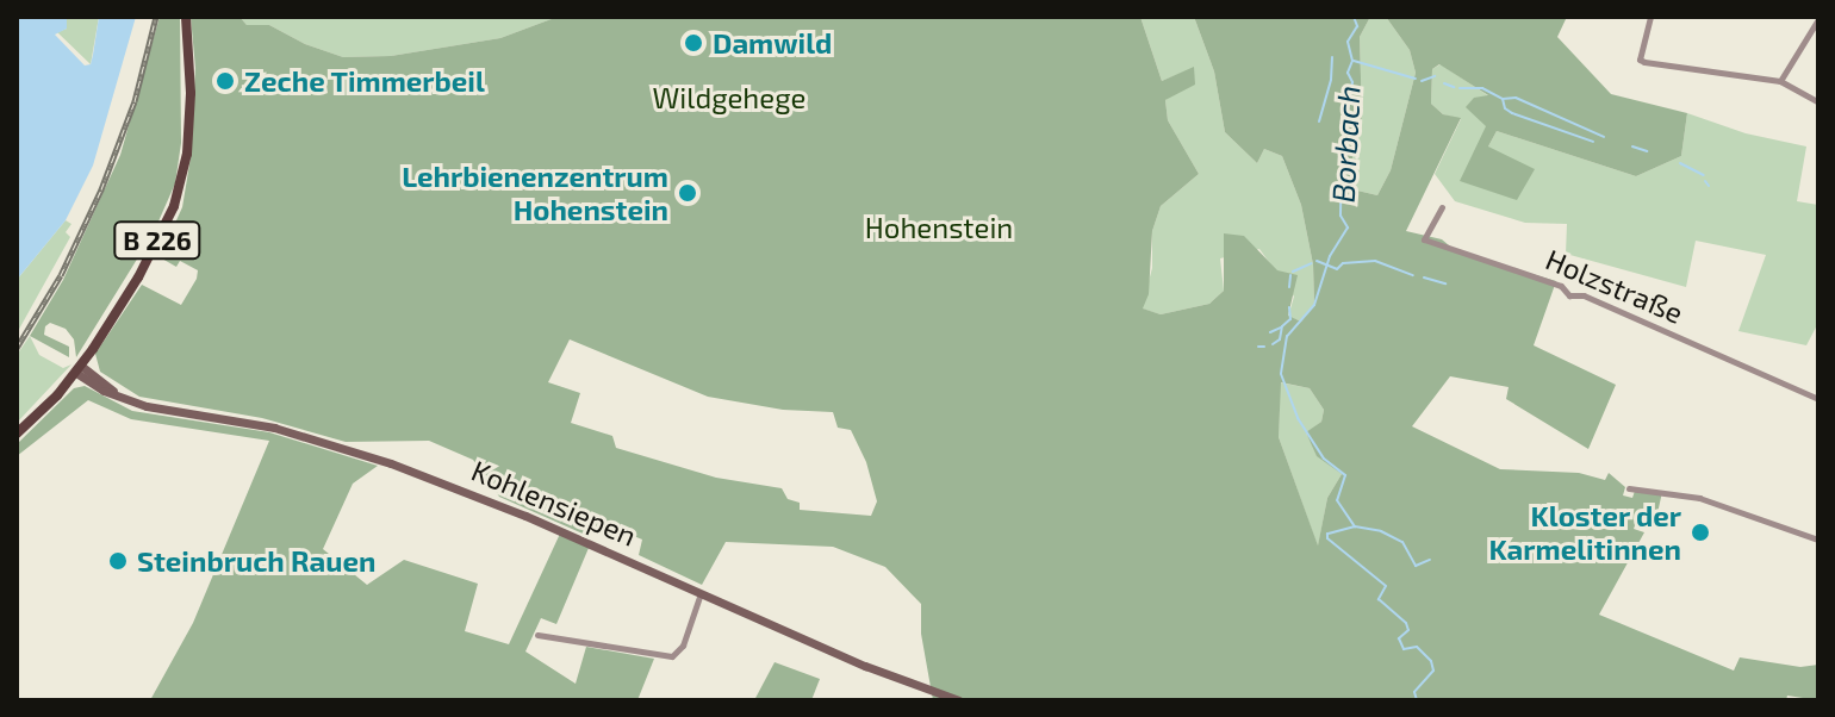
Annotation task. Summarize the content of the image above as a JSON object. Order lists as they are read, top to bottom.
{
  "streets": {
    "main road": ["B 226"],
    "street": ["Holzstraße", "Kohlensiepen"]
  },
  "crossings": [
    ["B 226", "Kohlensiepen"]
  ],
  "water": ["Borbach"],
  "parks": ["Wildgehege", "Hohenstein"],
  "places": [
    "Damwild",
    "Zeche Timmerbeil",
    "Lehrbienenzentrum Hohenstein",
    "Kloster der Karmelitinnen",
    "Steinbruch Rauen"
  ]
}
